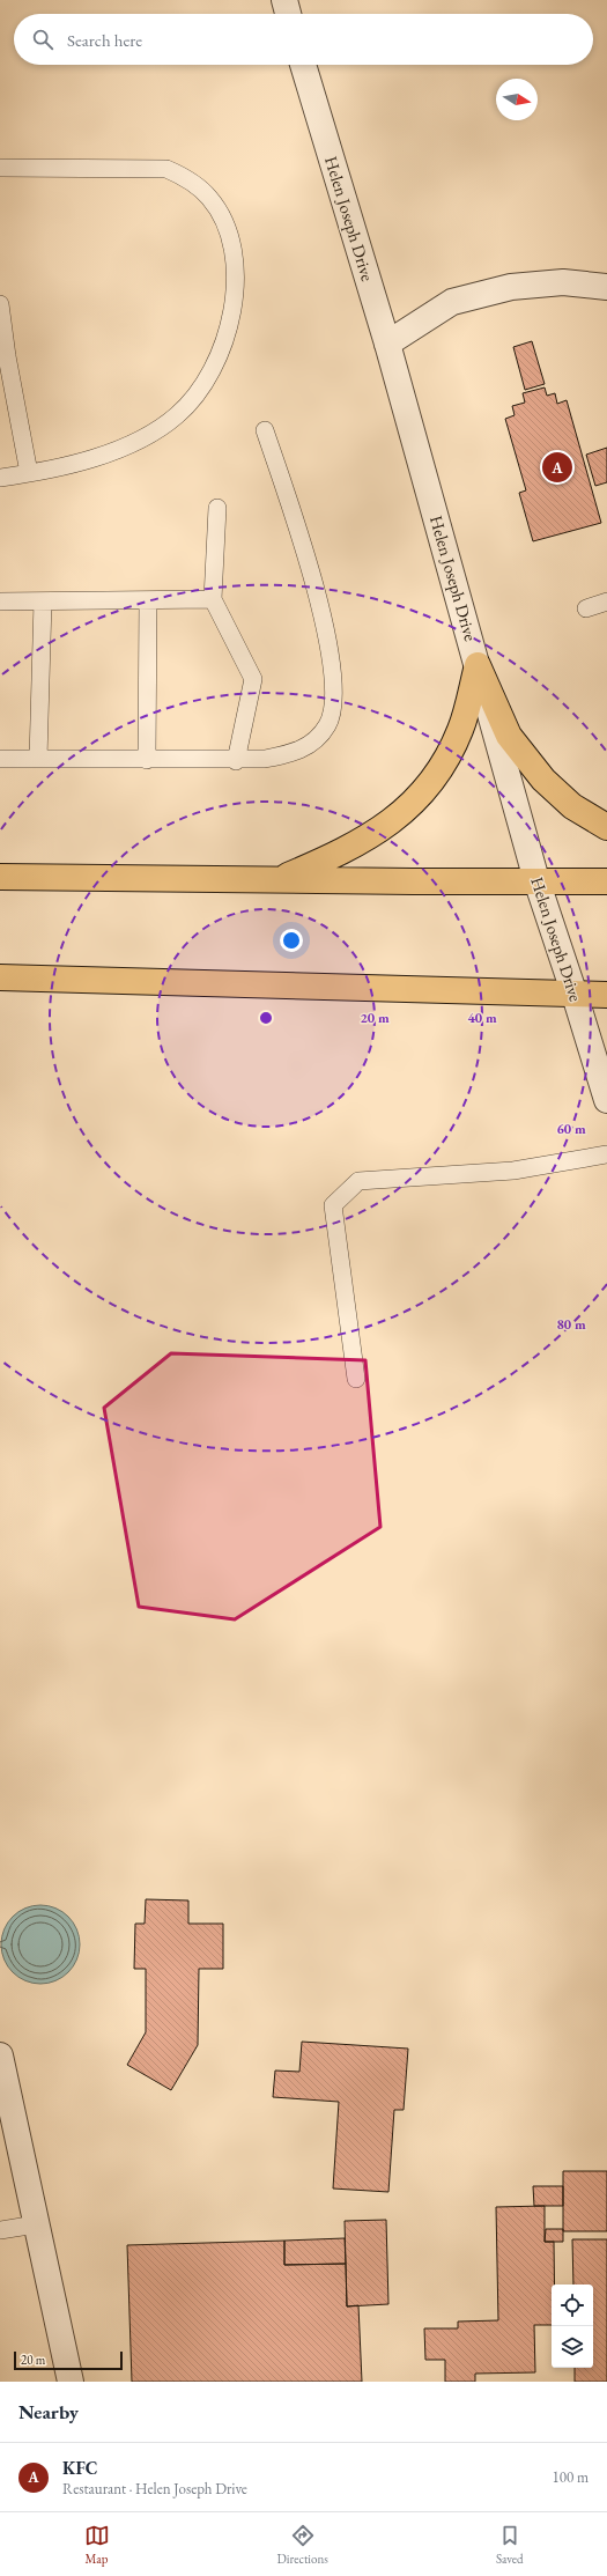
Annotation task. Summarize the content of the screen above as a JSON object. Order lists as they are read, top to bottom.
{
  "streets": {
    "street": ["Helen Joseph Drive"]
  },
  "scale_bar": "20 m",
  "north": "right",
  "page": {
    "search": "Search here",
    "pins": "A",
    "scale": "20 m",
    "heading": "Nearby",
    "list": [
      {
        "mark": "A",
        "name": "KFC",
        "note": "Restaurant · Helen Joseph Drive",
        "value": "100 m"
      }
    ],
    "nav": ["Map", "Directions", "Saved"]
  },
  "rings": [
    "20 m",
    "40 m",
    "60 m",
    "80 m"
  ]
}
